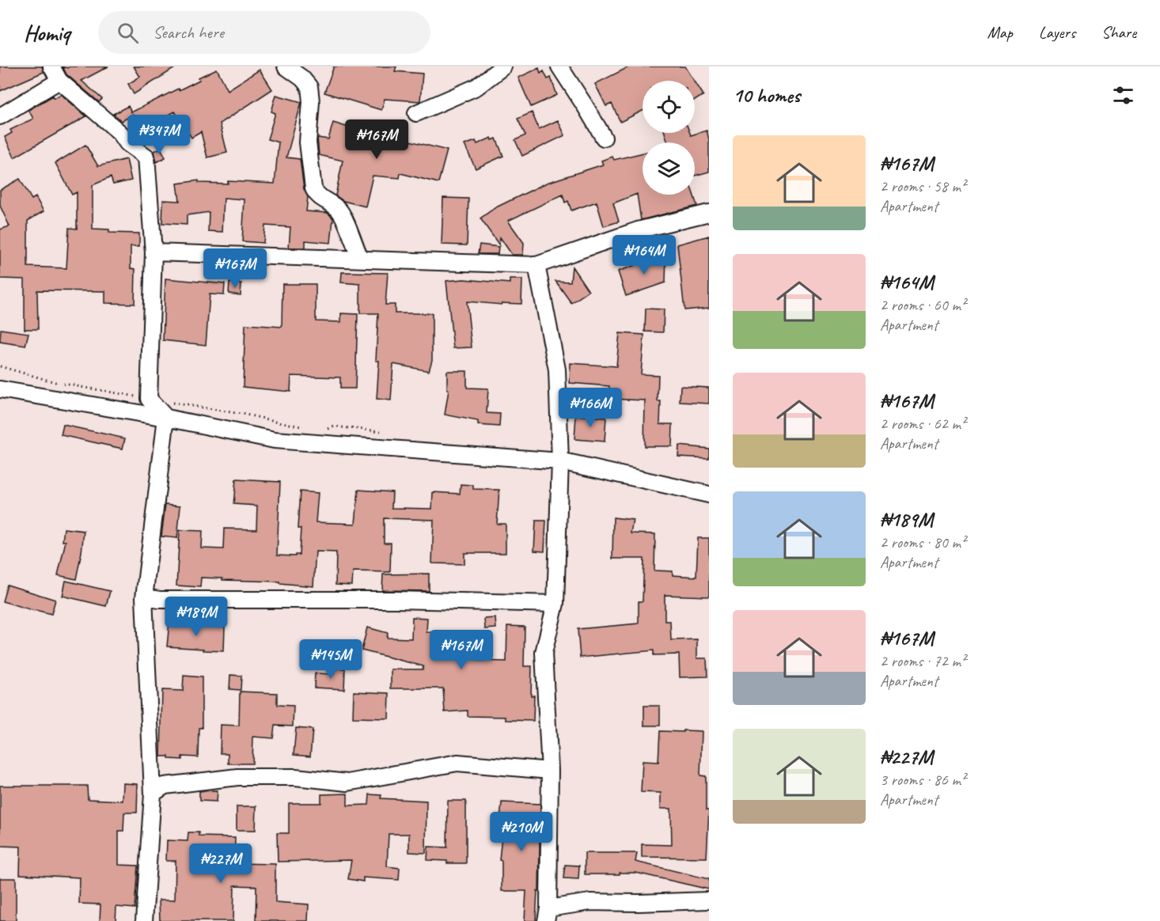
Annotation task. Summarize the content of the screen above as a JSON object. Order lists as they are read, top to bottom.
{
  "page": {
    "header": "Homiq",
    "search": "Search here",
    "nav": ["Map", "Layers", "Share"],
    "heading": "10 homes",
    "price": [
      "₦347M",
      "₦167M",
      "₦164M",
      "₦167M",
      "₦166M",
      "₦189M",
      "₦167M",
      "₦145M",
      "₦210M",
      "₦227M"
    ],
    "list": [
      {
        "name": "₦167M",
        "note": "2 rooms · 58 m² · Apartment"
      },
      {
        "name": "₦164M",
        "note": "2 rooms · 60 m² · Apartment"
      },
      {
        "name": "₦167M",
        "note": "2 rooms · 62 m² · Apartment"
      },
      {
        "name": "₦189M",
        "note": "2 rooms · 80 m² · Apartment"
      },
      {
        "name": "₦167M",
        "note": "2 rooms · 72 m² · Apartment"
      },
      {
        "name": "₦227M",
        "note": "3 rooms · 86 m² · Apartment"
      }
    ]
  }
}
